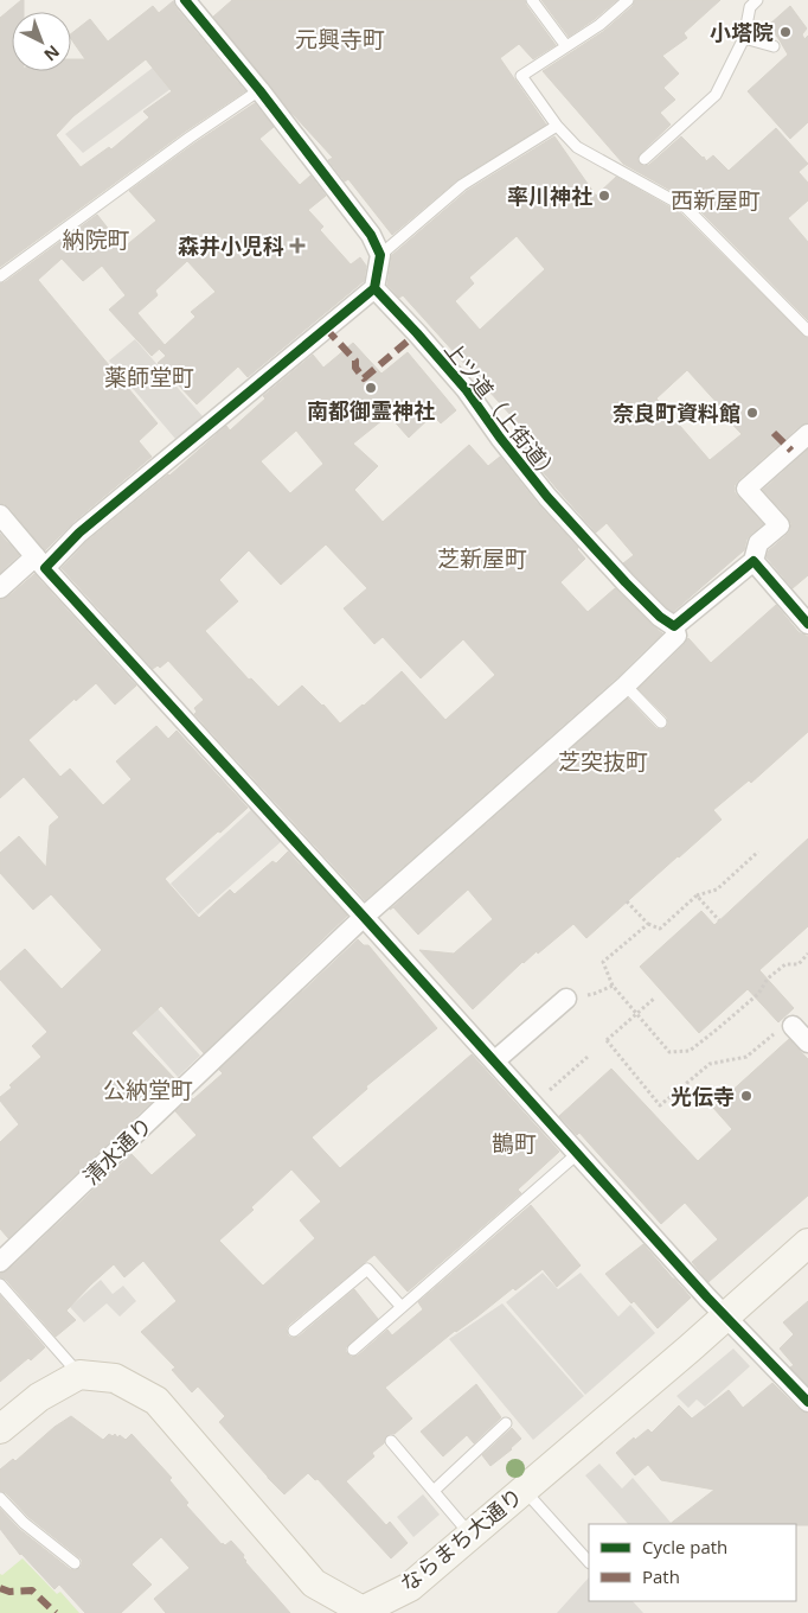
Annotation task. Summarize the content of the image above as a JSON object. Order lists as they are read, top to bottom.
{
  "streets": {
    "street": ["上ツ道（上街道）", "清水通り", "ならまち大通り"]
  },
  "crossings": [
    ["上ツ道（上街道）", "清水通り"]
  ],
  "districts": [
    "元興寺町",
    "西新屋町",
    "納院町",
    "薬師堂町",
    "芝新屋町",
    "芝突抜町",
    "公納堂町",
    "鵲町"
  ],
  "places": {
    "other": [
      "小塔院",
      "率川神社",
      "南都御霊神社",
      "奈良町資料館",
      "光伝寺"
    ],
    "health": ["森井小児科"]
  },
  "legend": ["Cycle path", "Path"],
  "north": "bottom right"
}
